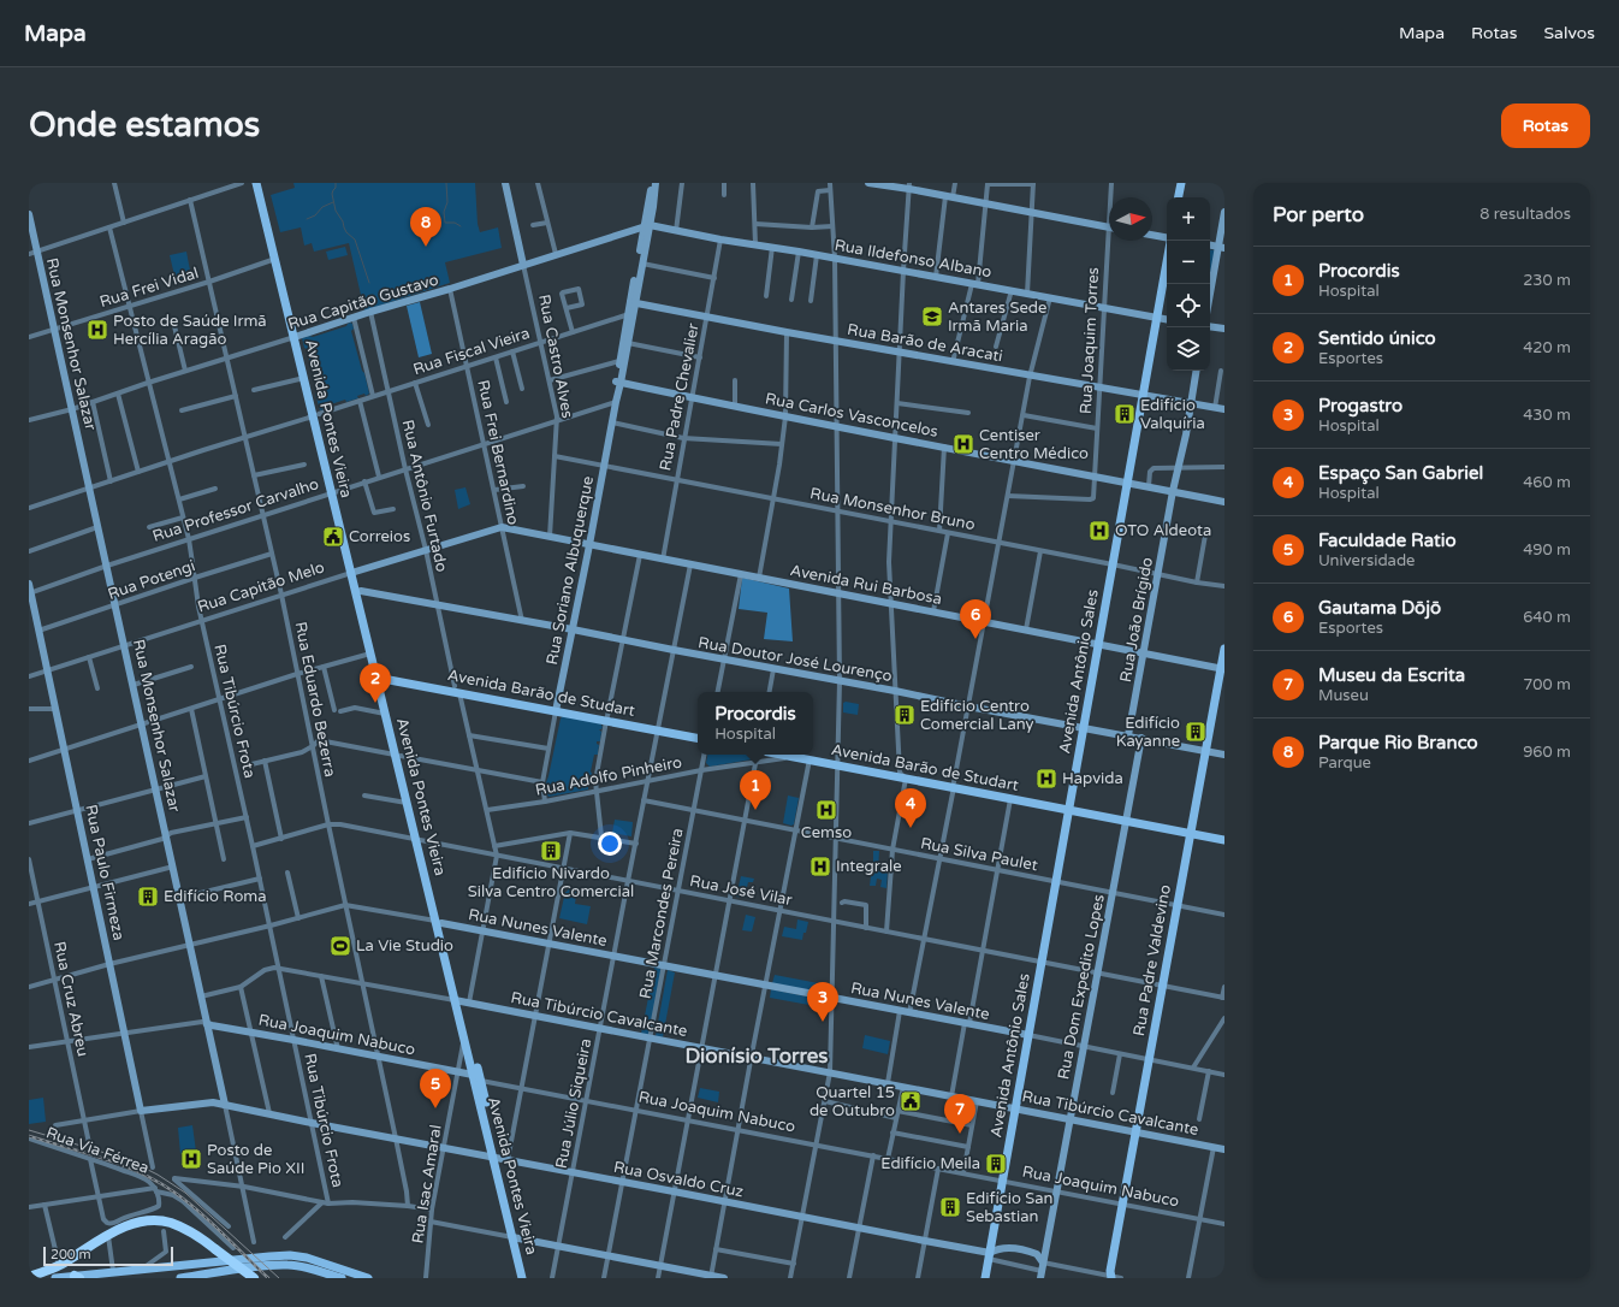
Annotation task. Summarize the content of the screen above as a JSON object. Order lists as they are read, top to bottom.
{
  "streets": {
    "main road": [
      "Avenida Pontes Vieira",
      "Avenida Antônio Sales",
      "Avenida Barão de Studart",
      "Rua Padre Valdevino"
    ],
    "street": [
      "Rua Ildefonso Albano",
      "Rua Frei Vidal",
      "Rua Capitão Gustavo",
      "Rua Joaquim Torres",
      "Rua Barão de Aracati",
      "Rua Monsenhor Salazar",
      "Rua Fiscal Vieira",
      "Rua Castro Alves",
      "Rua Padre Chevalier",
      "Rua Carlos Vasconcelos",
      "Rua Frei Bernardino",
      "Rua Antônio Furtado",
      "Rua Monsenhor Bruno",
      "Rua Professor Carvalho",
      "Rua Soriano Albuquerque",
      "Rua Potengi",
      "Avenida Rui Barbosa",
      "Rua Capitão Melo",
      "Rua João Brígido",
      "Rua Doutor José Lourenço",
      "Rua Eduardo Bezerra",
      "Rua Tibúrcio Frota",
      "Rua Adolfo Pinheiro",
      "Rua Silva Paulet",
      "Rua Paulo Firmeza",
      "Rua José Vilar",
      "Rua Marcondes Pereira",
      "Rua Nunes Valente",
      "Rua Dom Expedito Lopes",
      "Rua Cruz Abreu",
      "Rua Tibúrcio Cavalcante",
      "Rua Joaquim Nabuco",
      "Rua Júlio Siqueira",
      "Rua Via Férrea",
      "Rua Osvaldo Cruz",
      "Rua Isac Amaral"
    ]
  },
  "crossings": [
    ["Rua Ildefonso Albano", "Rua Capitão Gustavo"],
    ["Rua Ildefonso Albano", "Rua Joaquim Torres"],
    ["Rua Ildefonso Albano", "Rua Padre Chevalier"],
    ["Rua Ildefonso Albano", "Rua Soriano Albuquerque"],
    ["Rua Ildefonso Albano", "Avenida Antônio Sales"],
    ["Rua Frei Vidal", "Rua Monsenhor Salazar"],
    ["Rua Frei Vidal", "Avenida Pontes Vieira"],
    ["Rua Frei Vidal", "Rua Eduardo Bezerra"],
    ["Rua Frei Vidal", "Rua Tibúrcio Frota"],
    ["Rua Capitão Gustavo", "Rua Monsenhor Salazar"],
    ["Rua Capitão Gustavo", "Rua Castro Alves"],
    ["Rua Capitão Gustavo", "Avenida Pontes Vieira"],
    ["Rua Capitão Gustavo", "Rua Frei Bernardino"],
    ["Rua Capitão Gustavo", "Rua Antônio Furtado"],
    ["Rua Capitão Gustavo", "Rua Soriano Albuquerque"],
    ["Rua Capitão Gustavo", "Rua Eduardo Bezerra"],
    ["Rua Capitão Gustavo", "Rua Tibúrcio Frota"],
    ["Rua Joaquim Torres", "Rua Barão de Aracati"],
    ["Rua Joaquim Torres", "Rua Carlos Vasconcelos"],
    ["Rua Barão de Aracati", "Rua Padre Chevalier"],
    ["Rua Barão de Aracati", "Rua Soriano Albuquerque"],
    ["Rua Barão de Aracati", "Rua João Brígido"],
    ["Rua Barão de Aracati", "Avenida Antônio Sales"],
    ["Rua Monsenhor Salazar", "Rua Fiscal Vieira"],
    ["Rua Monsenhor Salazar", "Rua Professor Carvalho"],
    ["Rua Monsenhor Salazar", "Rua Potengi"],
    ["Rua Monsenhor Salazar", "Rua Capitão Melo"],
    ["Rua Monsenhor Salazar", "Rua Nunes Valente"],
    ["Rua Monsenhor Salazar", "Rua Joaquim Nabuco"],
    ["Rua Monsenhor Salazar", "Rua Osvaldo Cruz"],
    ["Rua Fiscal Vieira", "Rua Castro Alves"],
    ["Rua Fiscal Vieira", "Avenida Pontes Vieira"],
    ["Rua Fiscal Vieira", "Rua Frei Bernardino"],
    ["Rua Fiscal Vieira", "Rua Antônio Furtado"],
    ["Rua Fiscal Vieira", "Rua Soriano Albuquerque"],
    ["Rua Fiscal Vieira", "Rua Eduardo Bezerra"],
    ["Rua Fiscal Vieira", "Rua Tibúrcio Frota"],
    ["Rua Castro Alves", "Rua Monsenhor Bruno"],
    ["Rua Castro Alves", "Rua Professor Carvalho"],
    ["Rua Castro Alves", "Avenida Rui Barbosa"],
    ["Rua Padre Chevalier", "Rua Carlos Vasconcelos"],
    ["Rua Padre Chevalier", "Rua Monsenhor Bruno"],
    ["Rua Padre Chevalier", "Avenida Rui Barbosa"],
    ["Rua Carlos Vasconcelos", "Rua Soriano Albuquerque"],
    ["Rua Carlos Vasconcelos", "Rua João Brígido"],
    ["Rua Carlos Vasconcelos", "Avenida Antônio Sales"],
    ["Avenida Pontes Vieira", "Rua Professor Carvalho"],
    ["Avenida Pontes Vieira", "Rua Capitão Melo"],
    ["Avenida Pontes Vieira", "Rua Doutor José Lourenço"],
    ["Avenida Pontes Vieira", "Avenida Barão de Studart"],
    ["Avenida Pontes Vieira", "Rua José Vilar"],
    ["Avenida Pontes Vieira", "Rua Nunes Valente"],
    ["Avenida Pontes Vieira", "Rua Tibúrcio Cavalcante"],
    ["Avenida Pontes Vieira", "Rua Joaquim Nabuco"],
    ["Avenida Pontes Vieira", "Rua Osvaldo Cruz"],
    ["Avenida Pontes Vieira", "Rua Isac Amaral"],
    ["Rua Frei Bernardino", "Rua Professor Carvalho"],
    ["Rua Frei Bernardino", "Avenida Rui Barbosa"],
    ["Rua Frei Bernardino", "Rua Capitão Melo"],
    ["Rua Frei Bernardino", "Rua Doutor José Lourenço"],
    ["Rua Antônio Furtado", "Rua Professor Carvalho"],
    ["Rua Antônio Furtado", "Rua Capitão Melo"],
    ["Rua Antônio Furtado", "Rua Doutor José Lourenço"],
    ["Rua Antônio Furtado", "Avenida Barão de Studart"],
    ["Rua Antônio Furtado", "Rua Adolfo Pinheiro"],
    ["Rua Antônio Furtado", "Rua José Vilar"],
    ["Rua Monsenhor Bruno", "Rua Soriano Albuquerque"],
    ["Rua Monsenhor Bruno", "Rua João Brígido"],
    ["Rua Monsenhor Bruno", "Avenida Antônio Sales"],
    ["Rua Professor Carvalho", "Rua Soriano Albuquerque"],
    ["Rua Professor Carvalho", "Rua Eduardo Bezerra"],
    ["Rua Professor Carvalho", "Rua Tibúrcio Frota"],
    ["Rua Professor Carvalho", "Rua Paulo Firmeza"],
    ["Rua Soriano Albuquerque", "Avenida Rui Barbosa"],
    ["Rua Soriano Albuquerque", "Rua Doutor José Lourenço"],
    ["Rua Soriano Albuquerque", "Avenida Barão de Studart"],
    ["Rua Soriano Albuquerque", "Rua Adolfo Pinheiro"],
    ["Rua Potengi", "Rua Eduardo Bezerra"],
    ["Rua Potengi", "Rua Tibúrcio Frota"],
    ["Rua Potengi", "Rua Paulo Firmeza"],
    ["Avenida Rui Barbosa", "Rua Capitão Melo"],
    ["Avenida Rui Barbosa", "Rua João Brígido"],
    ["Avenida Rui Barbosa", "Avenida Antônio Sales"],
    ["Avenida Rui Barbosa", "Rua Padre Valdevino"],
    ["Avenida Rui Barbosa", "Rua Júlio Siqueira"],
    ["Rua Capitão Melo", "Rua Eduardo Bezerra"],
    ["Rua Capitão Melo", "Rua Tibúrcio Frota"],
    ["Rua Capitão Melo", "Rua Paulo Firmeza"],
    ["Rua João Brígido", "Rua Doutor José Lourenço"],
    ["Rua Doutor José Lourenço", "Avenida Antônio Sales"],
    ["Rua Doutor José Lourenço", "Rua Padre Valdevino"],
    ["Rua Doutor José Lourenço", "Rua Júlio Siqueira"],
    ["Avenida Antônio Sales", "Avenida Barão de Studart"],
    ["Avenida Antônio Sales", "Rua Silva Paulet"],
    ["Avenida Antônio Sales", "Rua José Vilar"],
    ["Avenida Antônio Sales", "Rua Nunes Valente"],
    ["Avenida Antônio Sales", "Rua Tibúrcio Cavalcante"],
    ["Avenida Antônio Sales", "Rua Joaquim Nabuco"],
    ["Avenida Antônio Sales", "Rua Osvaldo Cruz"],
    ["Avenida Barão de Studart", "Rua Padre Valdevino"],
    ["Avenida Barão de Studart", "Rua Dom Expedito Lopes"],
    ["Avenida Barão de Studart", "Rua Júlio Siqueira"],
    ["Rua Eduardo Bezerra", "Rua José Vilar"],
    ["Rua Eduardo Bezerra", "Rua Nunes Valente"],
    ["Rua Eduardo Bezerra", "Rua Tibúrcio Cavalcante"],
    ["Rua Eduardo Bezerra", "Rua Joaquim Nabuco"],
    ["Rua Eduardo Bezerra", "Rua Osvaldo Cruz"],
    ["Rua Tibúrcio Frota", "Rua José Vilar"],
    ["Rua Tibúrcio Frota", "Rua Nunes Valente"],
    ["Rua Tibúrcio Frota", "Rua Tibúrcio Cavalcante"],
    ["Rua Tibúrcio Frota", "Rua Joaquim Nabuco"],
    ["Rua Tibúrcio Frota", "Rua Osvaldo Cruz"],
    ["Rua Adolfo Pinheiro", "Rua Marcondes Pereira"],
    ["Rua Adolfo Pinheiro", "Rua Júlio Siqueira"],
    ["Rua Silva Paulet", "Rua Marcondes Pereira"],
    ["Rua Silva Paulet", "Rua Padre Valdevino"],
    ["Rua Silva Paulet", "Rua Dom Expedito Lopes"],
    ["Rua Silva Paulet", "Rua Júlio Siqueira"],
    ["Rua Paulo Firmeza", "Rua Nunes Valente"],
    ["Rua Paulo Firmeza", "Rua Osvaldo Cruz"],
    ["Rua José Vilar", "Rua Marcondes Pereira"],
    ["Rua José Vilar", "Rua Padre Valdevino"],
    ["Rua José Vilar", "Rua Dom Expedito Lopes"],
    ["Rua José Vilar", "Rua Júlio Siqueira"],
    ["Rua Marcondes Pereira", "Rua Nunes Valente"],
    ["Rua Marcondes Pereira", "Rua Tibúrcio Cavalcante"],
    ["Rua Marcondes Pereira", "Rua Joaquim Nabuco"],
    ["Rua Marcondes Pereira", "Rua Osvaldo Cruz"],
    ["Rua Nunes Valente", "Rua Padre Valdevino"],
    ["Rua Nunes Valente", "Rua Dom Expedito Lopes"],
    ["Rua Nunes Valente", "Rua Cruz Abreu"],
    ["Rua Nunes Valente", "Rua Júlio Siqueira"],
    ["Rua Padre Valdevino", "Rua Tibúrcio Cavalcante"],
    ["Rua Padre Valdevino", "Rua Joaquim Nabuco"],
    ["Rua Padre Valdevino", "Rua Osvaldo Cruz"],
    ["Rua Dom Expedito Lopes", "Rua Tibúrcio Cavalcante"],
    ["Rua Dom Expedito Lopes", "Rua Joaquim Nabuco"],
    ["Rua Dom Expedito Lopes", "Rua Osvaldo Cruz"],
    ["Rua Tibúrcio Cavalcante", "Rua Júlio Siqueira"],
    ["Rua Joaquim Nabuco", "Rua Júlio Siqueira"],
    ["Rua Joaquim Nabuco", "Rua Isac Amaral"],
    ["Rua Júlio Siqueira", "Rua Osvaldo Cruz"],
    ["Rua Osvaldo Cruz", "Rua Isac Amaral"]
  ],
  "districts": ["Dionísio Torres"],
  "places": {
    "school or university": ["Antares Sede Irmã Maria"],
    "hospital": [
      "Posto de Saúde Irmã Hercília Aragão",
      "Centiser Centro Médico",
      "OTO Aldeota",
      "Hapvida",
      "Cemso",
      "Integrale",
      "Posto de Saúde Pio XII"
    ],
    "building": [
      "Edifício Valquíria",
      "Edifício Centro Comercial Lany",
      "Edifício Kayanne",
      "Edifício Nivardo Silva Centro Comercial",
      "Edifício Roma",
      "Edifício Meila",
      "Edifício San Sebastian"
    ],
    "public building": ["Correios", "Quartel 15 de Outubro"],
    "sports": ["La Vie Studio"]
  },
  "scale_bar": "200 m",
  "north": "right",
  "page": {
    "header": "Mapa",
    "nav": ["Mapa", "Rotas", "Salvos"],
    "buttons": "Rotas",
    "title": "Onde estamos",
    "heading": ["Por perto", "8 resultados"],
    "map_buttons": ["+", "−"],
    "pins": [
      "8",
      "6",
      "2",
      "1",
      "4",
      "3",
      "5",
      "7"
    ],
    "list": [
      {
        "mark": "1",
        "name": "Procordis",
        "note": "Hospital",
        "value": "230 m"
      },
      {
        "mark": "2",
        "name": "Sentido único",
        "note": "Esportes",
        "value": "420 m"
      },
      {
        "mark": "3",
        "name": "Progastro",
        "note": "Hospital",
        "value": "430 m"
      },
      {
        "mark": "4",
        "name": "Espaço San Gabriel",
        "note": "Hospital",
        "value": "460 m"
      },
      {
        "mark": "5",
        "name": "Faculdade Ratio",
        "note": "Universidade",
        "value": "490 m"
      },
      {
        "mark": "6",
        "name": "Gautama Dōjō",
        "note": "Esportes",
        "value": "640 m"
      },
      {
        "mark": "7",
        "name": "Museu da Escrita",
        "note": "Museu",
        "value": "700 m"
      },
      {
        "mark": "8",
        "name": "Parque Rio Branco",
        "note": "Parque",
        "value": "960 m"
      }
    ],
    "popup": ["Procordis", "Hospital"],
    "scale": "200 m"
  }
}
